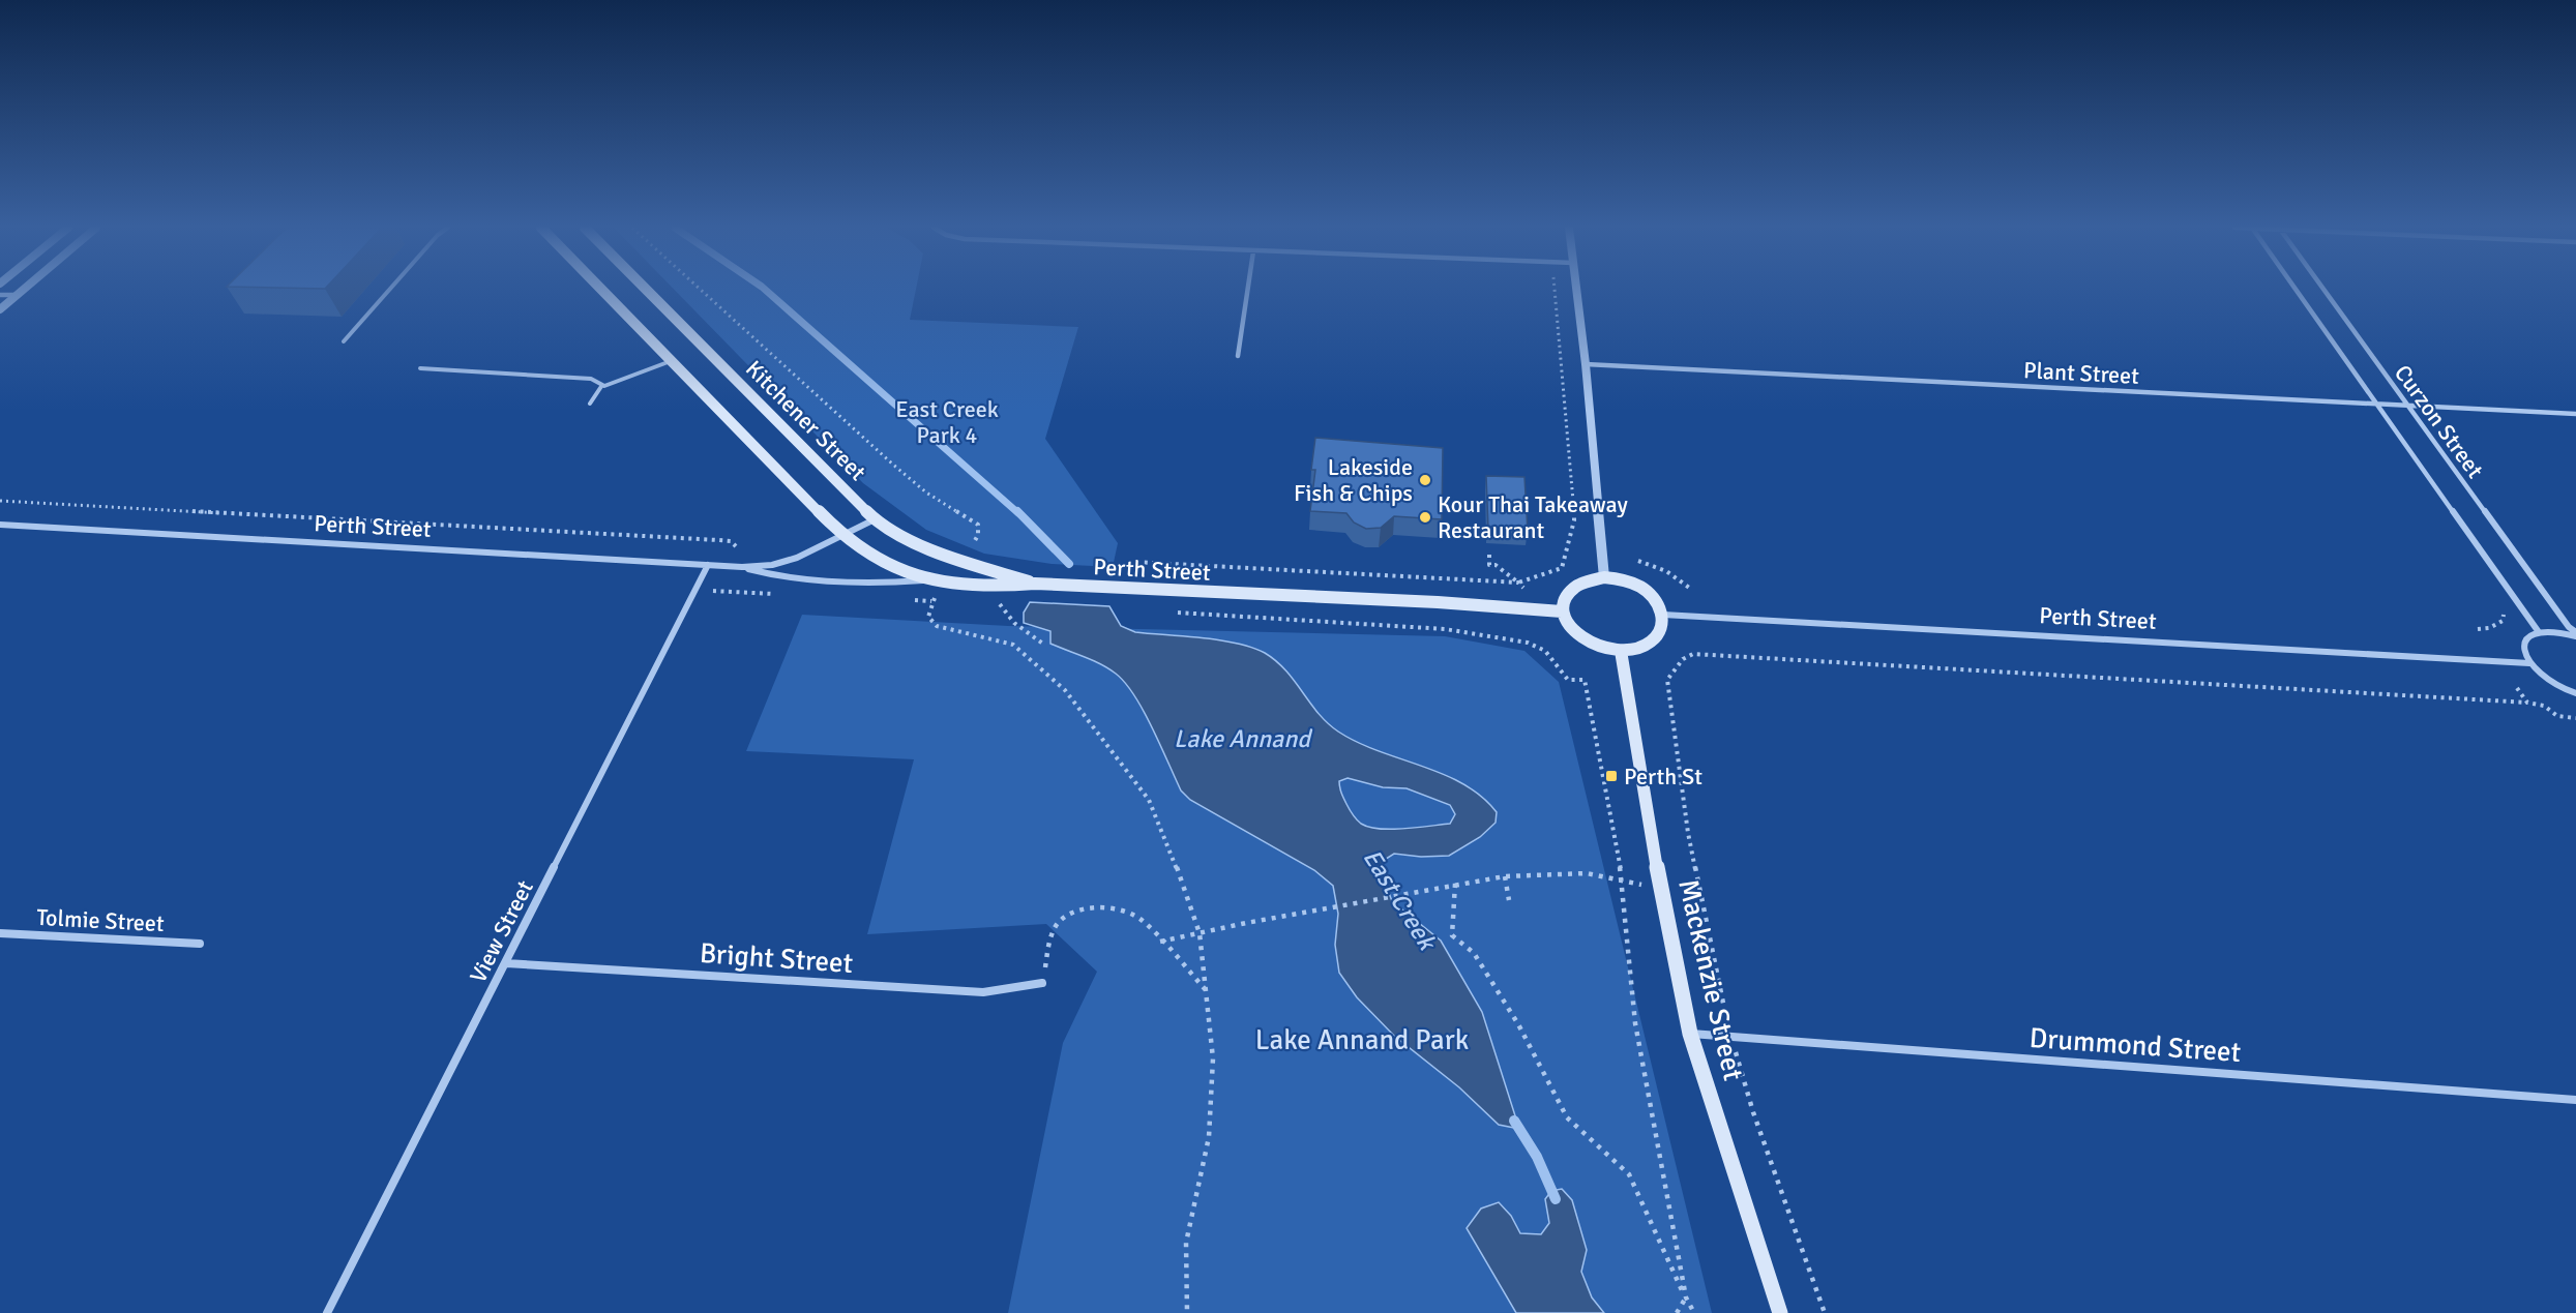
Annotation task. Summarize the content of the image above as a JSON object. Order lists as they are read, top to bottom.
{
  "streets": {
    "main road": ["Kitchener Street", "Perth Street", "Mackenzie Street"],
    "street": [
      "Plant Street",
      "Curzon Street",
      "Tolmie Street",
      "View Street",
      "Bright Street",
      "Drummond Street"
    ]
  },
  "crossings": [
    ["Plant Street", "Curzon Street"],
    ["Kitchener Street", "Perth Street"],
    ["Perth Street", "View Street"],
    ["Perth Street", "Mackenzie Street"],
    ["View Street", "Bright Street"],
    ["Mackenzie Street", "Drummond Street"]
  ],
  "water": ["Lake Annand", "East Creek"],
  "parks": ["East Creek Park 4", "Lake Annand Park"],
  "places": {
    "other": ["Lakeside Fish & Chips", "Kour Thai Takeaway Restaurant"],
    "transit": ["Perth St"]
  }
}
